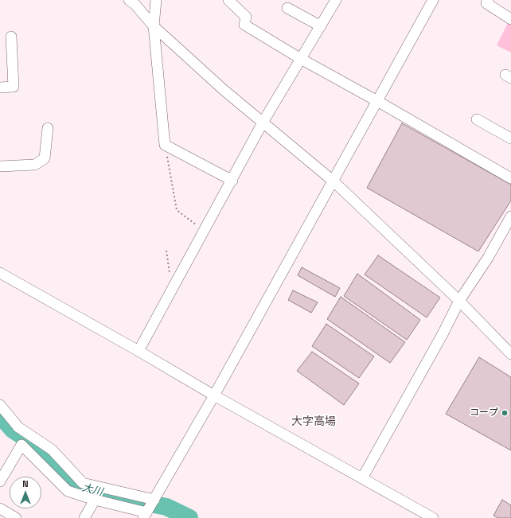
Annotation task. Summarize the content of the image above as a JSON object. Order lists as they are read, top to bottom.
{
  "districts": ["大字高場"],
  "water": ["大川"],
  "places": ["コープ"],
  "north": "top"
}
